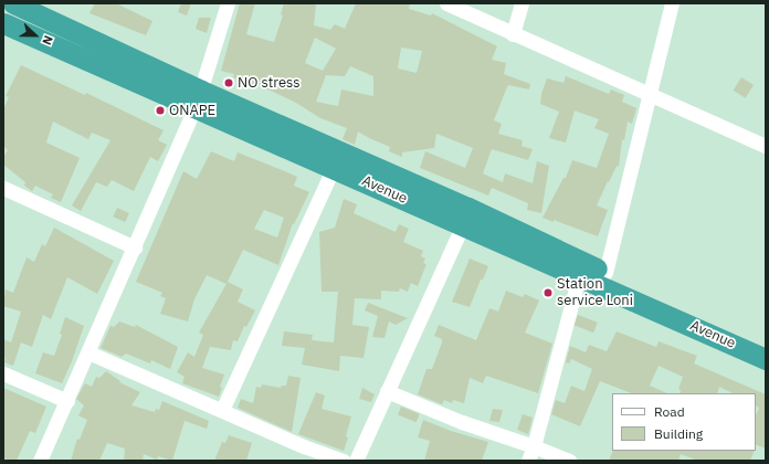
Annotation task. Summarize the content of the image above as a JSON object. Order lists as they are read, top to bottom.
{
  "streets": {
    "highway": ["Avenue"]
  },
  "places": ["NO stress", "ONAPE", "Station service Loni"],
  "legend": ["Road", "Building"],
  "north": "right"
}
